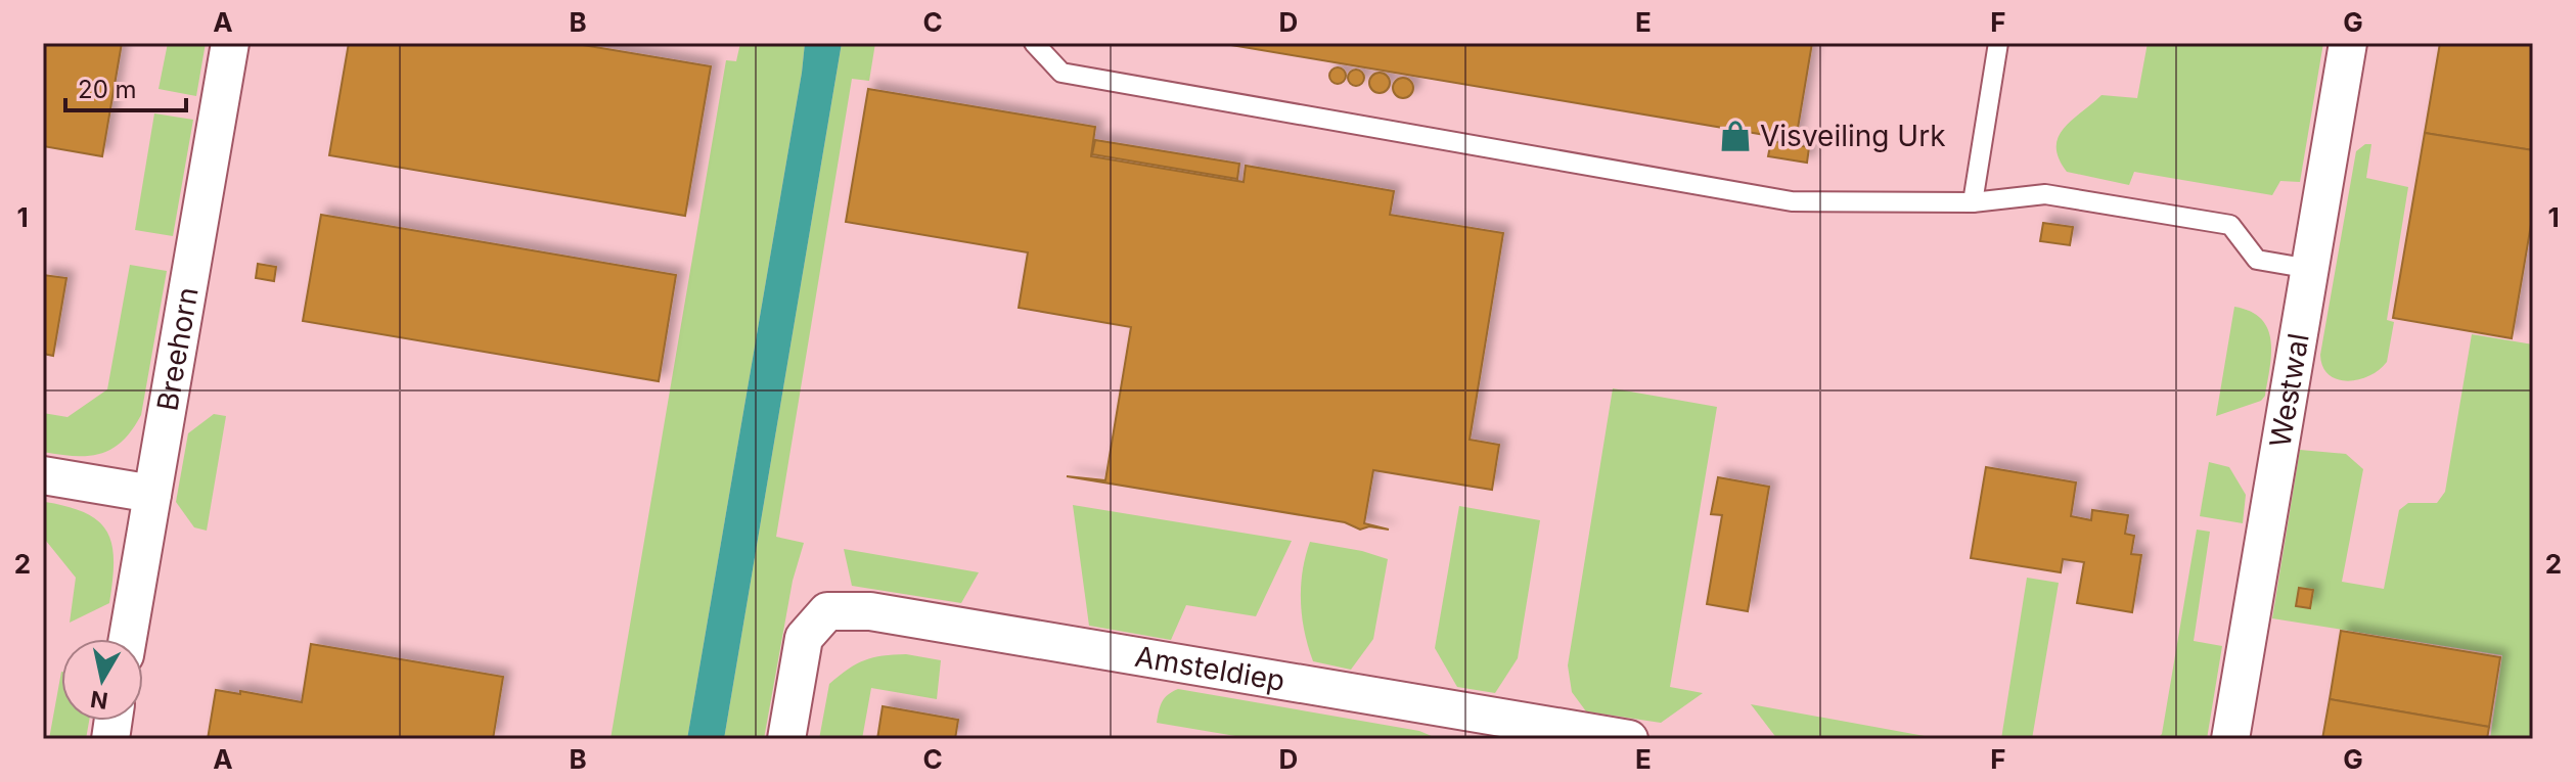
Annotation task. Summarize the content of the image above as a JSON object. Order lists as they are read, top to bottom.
{
  "streets": {
    "street": ["Breehorn", "Westwal", "Amsteldiep"]
  },
  "places": {
    "shop": ["Visveiling Urk"]
  },
  "scale_bar": "20 m",
  "north": "bottom",
  "grid": {
    "columns": [
      "A",
      "B",
      "C",
      "D",
      "E",
      "F",
      "G"
    ],
    "rows": ["1", "2"]
  }
}
